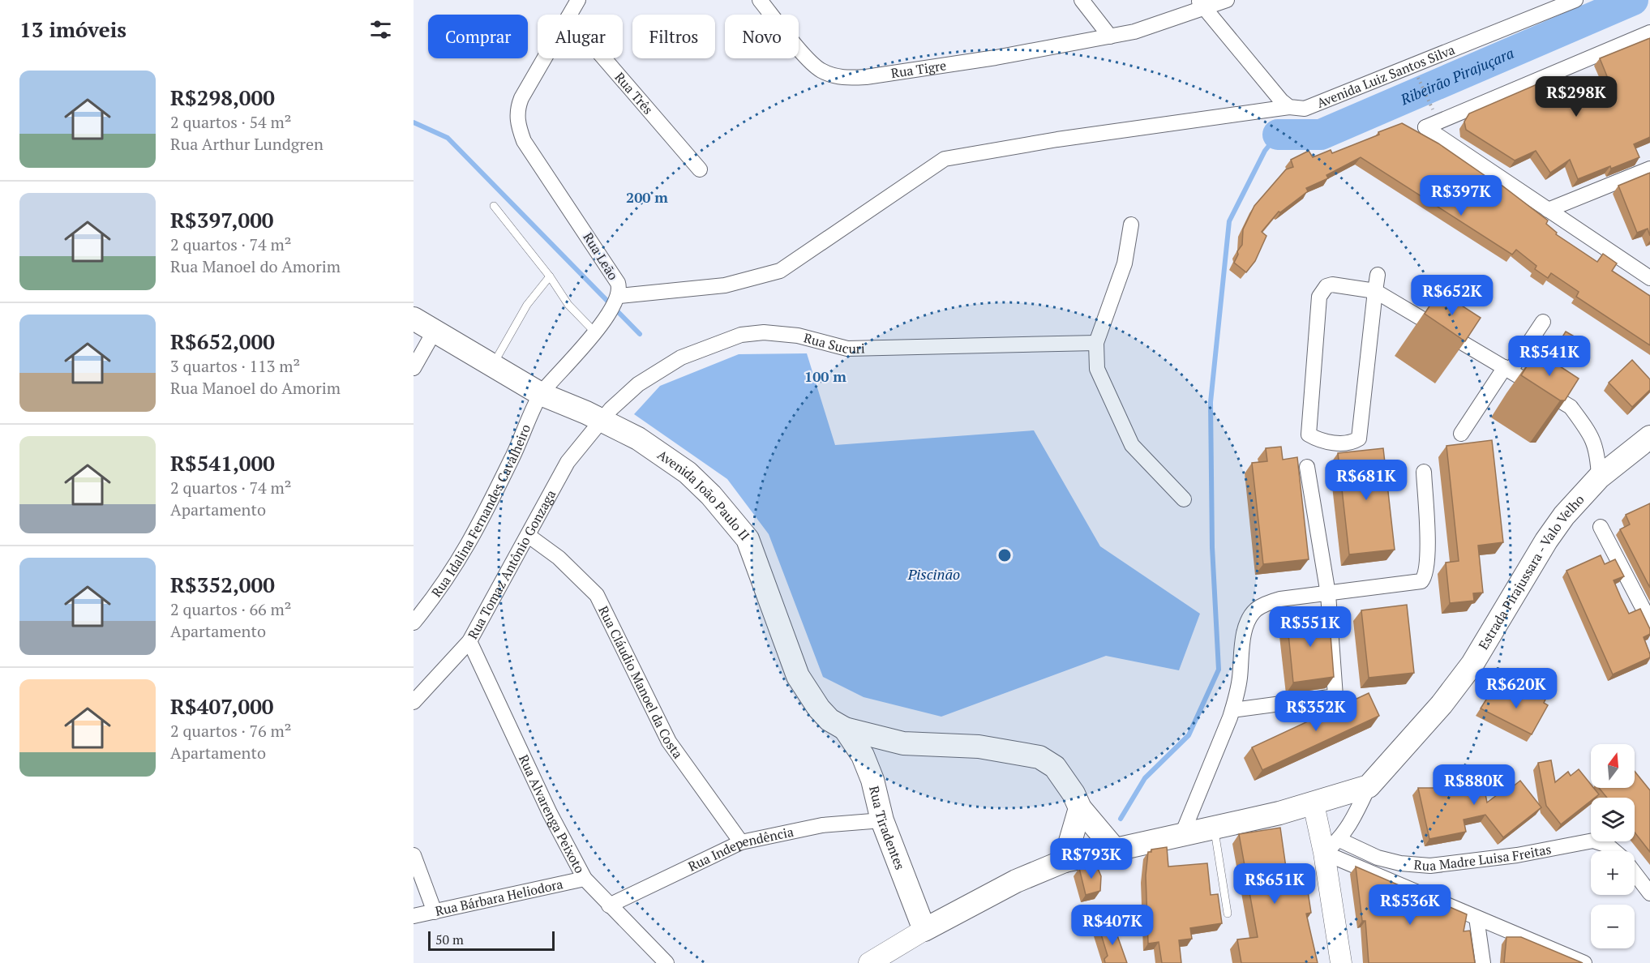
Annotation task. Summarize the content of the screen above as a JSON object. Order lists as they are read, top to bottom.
{
  "streets": {
    "main road": ["Avenida João Paulo II", "Estrada Pirajussara - Valo Velho", "Rua Tiradentes"],
    "street": [
      "Rua Tigre",
      "Avenida Luiz Santos Silva",
      "Rua Três",
      "Rua Leão",
      "Rua Sucuri",
      "Rua Idalina Fernandes Cavalheiro",
      "Rua Tomaz Antônio Gonzaga",
      "Rua Cláudio Manoel da Costa",
      "Rua Alvarenga Peixoto",
      "Rua Independência",
      "Rua Madre Luisa Freitas",
      "Rua Bárbara Heliodora"
    ]
  },
  "crossings": [
    ["Avenida Luiz Santos Silva", "Rua Leão"],
    ["Rua Leão", "Avenida João Paulo II"],
    ["Rua Leão", "Rua Idalina Fernandes Cavalheiro"],
    ["Rua Sucuri", "Avenida João Paulo II"],
    ["Rua Sucuri", "Rua Tomaz Antônio Gonzaga"],
    ["Avenida João Paulo II", "Rua Idalina Fernandes Cavalheiro"],
    ["Avenida João Paulo II", "Rua Tomaz Antônio Gonzaga"],
    ["Avenida João Paulo II", "Rua Tiradentes"],
    ["Rua Tomaz Antônio Gonzaga", "Rua Cláudio Manoel da Costa"],
    ["Rua Tomaz Antônio Gonzaga", "Rua Alvarenga Peixoto"],
    ["Rua Cláudio Manoel da Costa", "Rua Independência"],
    ["Rua Alvarenga Peixoto", "Rua Independência"],
    ["Rua Alvarenga Peixoto", "Rua Bárbara Heliodora"],
    ["Rua Tiradentes", "Rua Independência"]
  ],
  "water": ["Ribeirão Pirajuçara", "Piscinão"],
  "scale_bar": "50 m",
  "north": "top",
  "page": {
    "heading": "13 imóveis",
    "chip": [
      "Comprar",
      "Alugar",
      "Filtros",
      "Novo"
    ],
    "list": [
      {
        "name": "R$298,000",
        "note": "2 quartos · 54 m² · Rua Arthur Lundgren"
      },
      {
        "name": "R$397,000",
        "note": "2 quartos · 74 m² · Rua Manoel do Amorim"
      },
      {
        "name": "R$652,000",
        "note": "3 quartos · 113 m² · Rua Manoel do Amorim"
      },
      {
        "name": "R$541,000",
        "note": "2 quartos · 74 m² · Apartamento"
      },
      {
        "name": "R$352,000",
        "note": "2 quartos · 66 m² · Apartamento"
      },
      {
        "name": "R$407,000",
        "note": "2 quartos · 76 m² · Apartamento"
      }
    ],
    "price": [
      "R$298K",
      "R$397K",
      "R$652K",
      "R$541K",
      "R$681K",
      "R$551K",
      "R$620K",
      "R$352K",
      "R$880K",
      "R$793K",
      "R$651K",
      "R$536K",
      "R$407K"
    ],
    "map_buttons": ["+", "−"],
    "scale": "50 m"
  },
  "rings": ["200 m", "100 m"]
}
